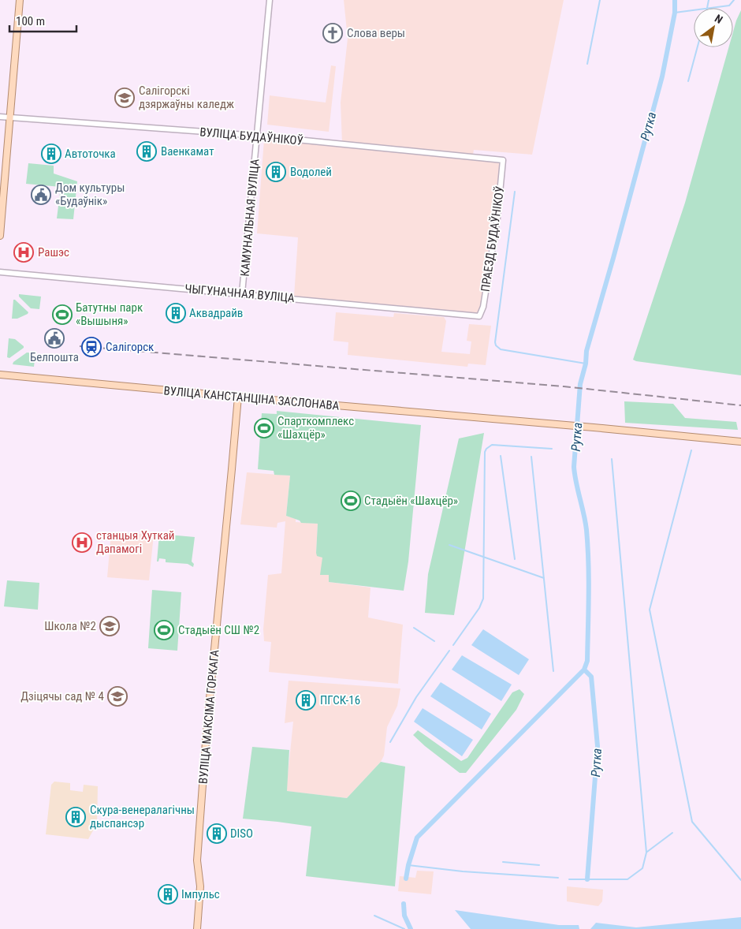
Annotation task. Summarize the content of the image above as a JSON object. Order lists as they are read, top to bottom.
{
  "streets": {
    "main road": ["ВУЛІЦА КАНСТАНЦІНА ЗАСЛОНАВА", "ВУЛІЦА МАКСІМА ГОРКАГА"],
    "street": [
      "ВУЛІЦА БУДАЎНІКОЎ",
      "КАМУНАЛЬНАЯ ВУЛІЦА",
      "ПРАЕЗД БУДАЎНІКОЎ",
      "ЧЫГУНАЧНАЯ ВУЛІЦА"
    ]
  },
  "crossings": [
    ["ВУЛІЦА БУДАЎНІКОЎ", "КАМУНАЛЬНАЯ ВУЛІЦА"],
    ["ВУЛІЦА БУДАЎНІКОЎ", "ПРАЕЗД БУДАЎНІКОЎ"],
    ["КАМУНАЛЬНАЯ ВУЛІЦА", "ЧЫГУНАЧНАЯ ВУЛІЦА"],
    ["ПРАЕЗД БУДАЎНІКОЎ", "ЧЫГУНАЧНАЯ ВУЛІЦА"],
    ["ВУЛІЦА КАНСТАНЦІНА ЗАСЛОНАВА", "ВУЛІЦА МАКСІМА ГОРКАГА"]
  ],
  "water": ["Рутка"],
  "places": {
    "church": ["Слова веры"],
    "school or university": ["Салігорскі дзяржаўны каледж", "Школа №2", "Дзіцячы сад № 4"],
    "building": [
      "Ваенкамат",
      "Автоточка",
      "Водолей",
      "Аквадрайв",
      "ПГСК-16",
      "Скура-венералагічны дыспансэр",
      "DISO",
      "Імпульс"
    ],
    "public building": ["Дом культуры «Будаўнік»", "Белпошта"],
    "hospital": ["Рашэс", "станцыя Хуткай Дапамогі"],
    "sports": [
      "Батутны парк «Вышыня»",
      "Спарткомплекс «Шахцёр»",
      "Стадыён «Шахцёр»",
      "Стадыён СШ №2"
    ],
    "station": ["Салігорск"]
  },
  "scale_bar": "100 m",
  "north": "top right"
}
